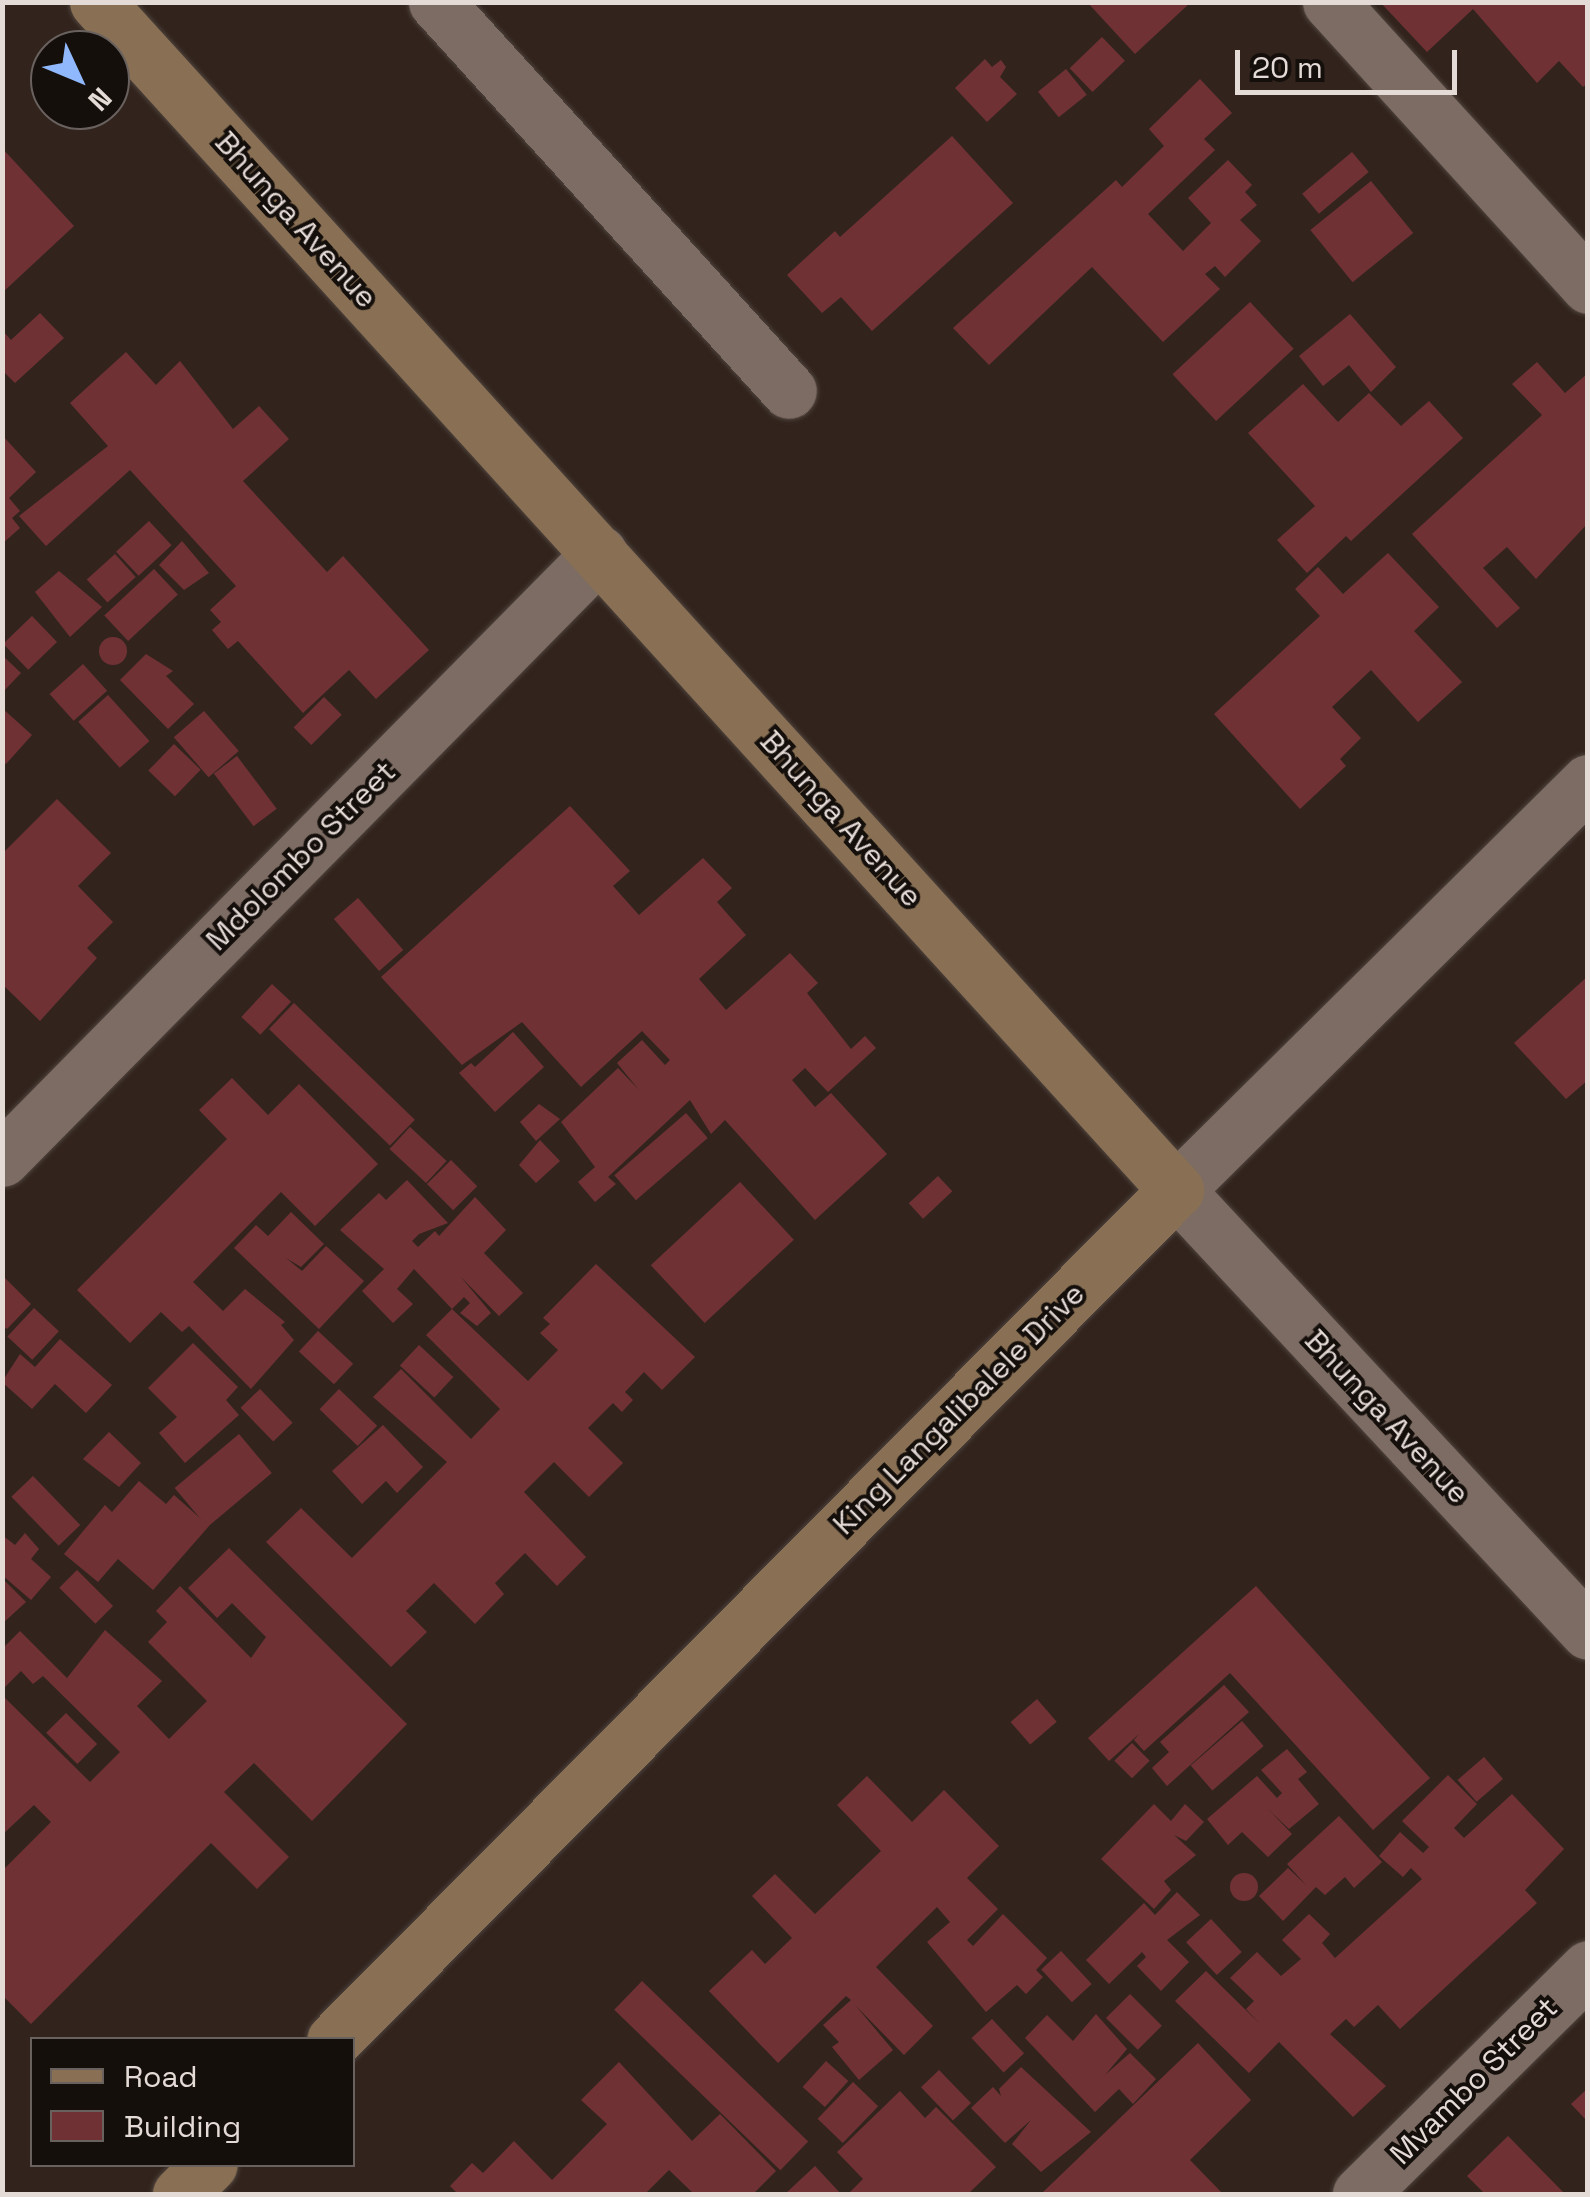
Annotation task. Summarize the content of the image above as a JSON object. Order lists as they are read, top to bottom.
{
  "streets": {
    "street": [
      "Bhunga Avenue",
      "Mdolombo Street",
      "King Langalibalele Drive",
      "Mvambo Street"
    ]
  },
  "crossings": [
    ["Bhunga Avenue", "Mdolombo Street"],
    ["Bhunga Avenue", "King Langalibalele Drive"]
  ],
  "legend": ["Road", "Building"],
  "scale_bar": "20 m",
  "north": "bottom right"
}
